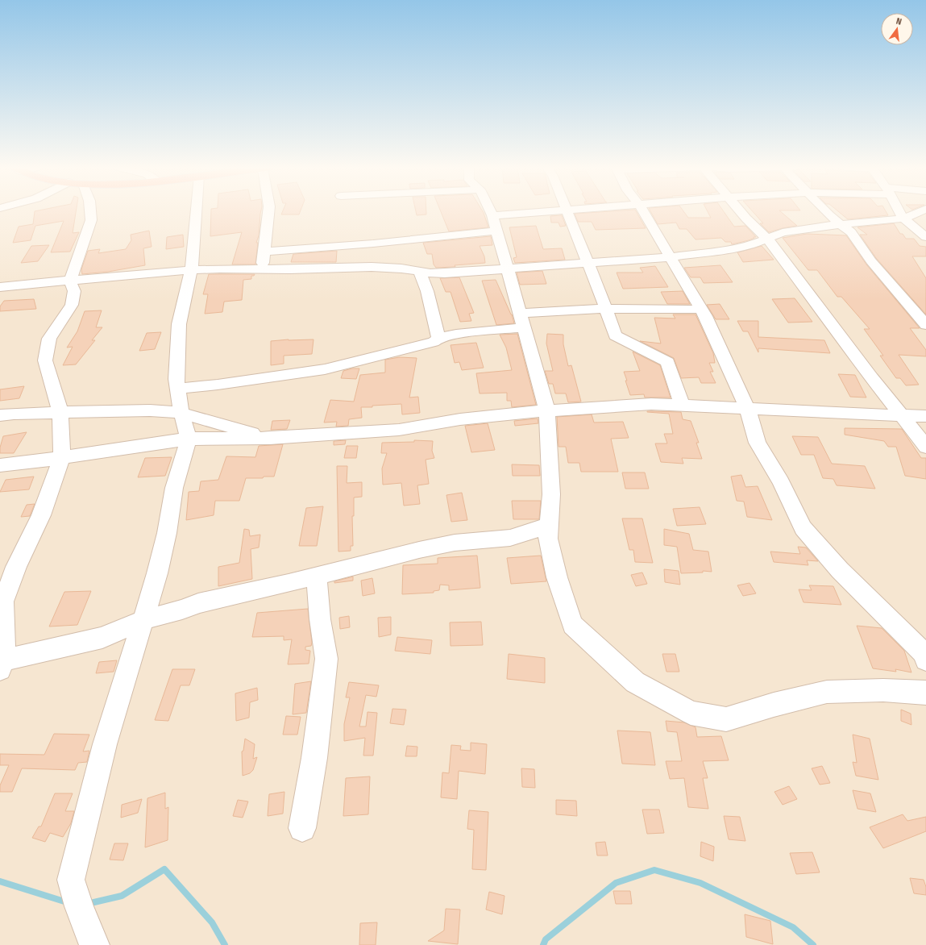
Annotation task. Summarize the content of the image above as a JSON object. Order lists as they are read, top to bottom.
{
  "north": "top"
}
